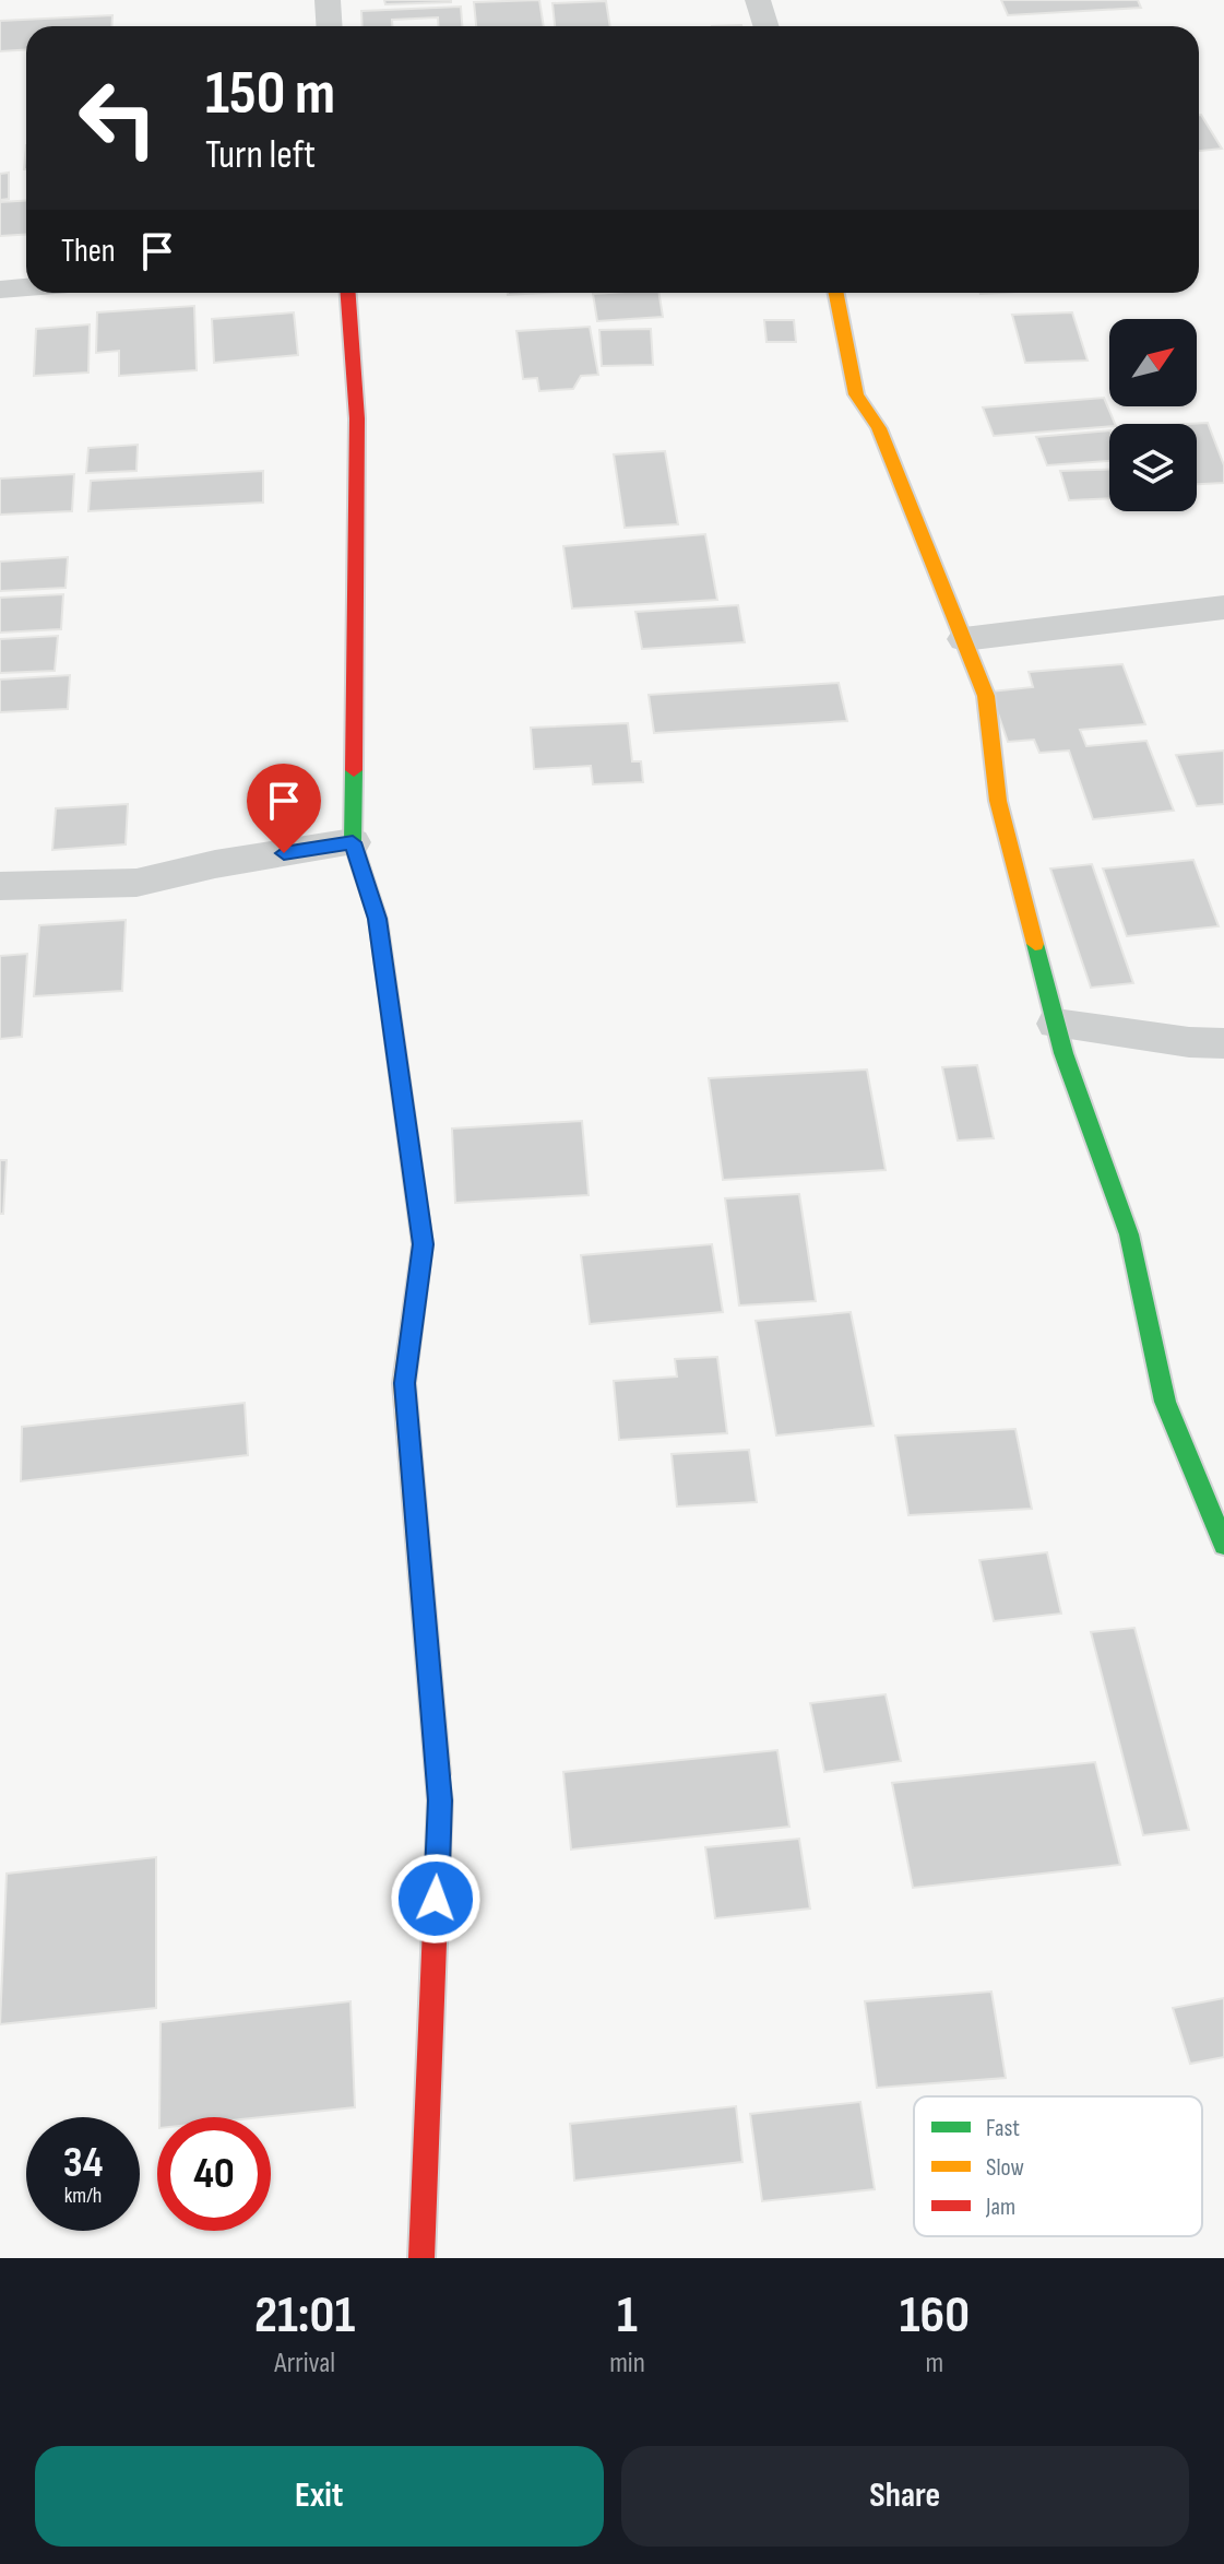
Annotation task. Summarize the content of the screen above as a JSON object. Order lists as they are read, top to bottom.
{
  "legend": ["Fast", "Slow", "Jam"],
  "north": "top right",
  "page": {
    "turn": ["150 m", "Turn left"],
    "then": "Then",
    "speed": "34 km/h",
    "limit": "40",
    "eta": [
      "21:01",
      "Arrival",
      "1",
      "min",
      "160",
      "m"
    ],
    "buttons": ["Exit", "Share"]
  }
}
